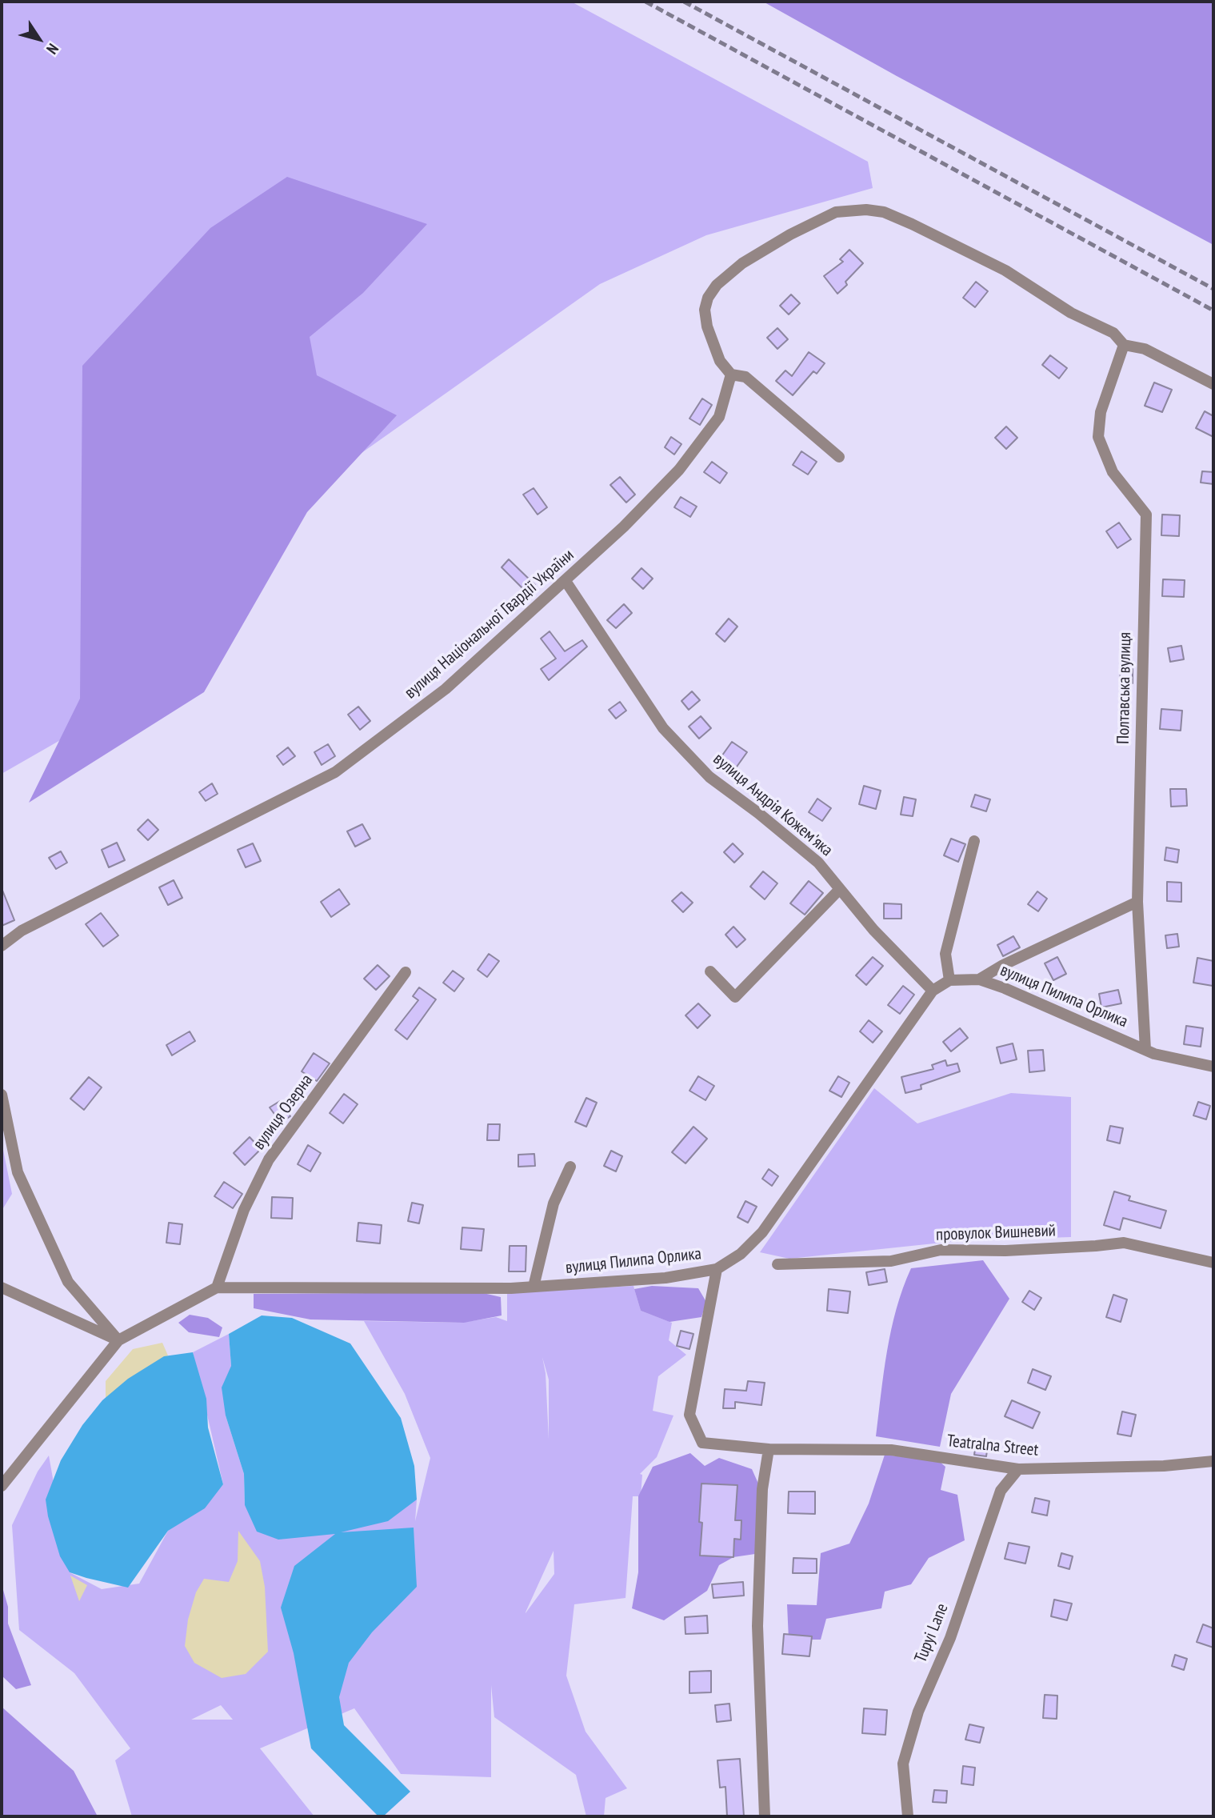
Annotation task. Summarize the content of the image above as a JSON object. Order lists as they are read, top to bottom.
{
  "streets": {
    "street": [
      "вулиця Національної Гвардії України",
      "Полтавська вулиця",
      "вулиця Андрія Кожем'яка",
      "вулиця Пилипа Орлика",
      "вулиця Озерна",
      "провулок Вишневий",
      "Teatralna Street",
      "Tupyi Lane"
    ]
  },
  "crossings": [
    ["вулиця Національної Гвардії України", "вулиця Андрія Кожем'яка"],
    ["Полтавська вулиця", "вулиця Пилипа Орлика"],
    ["вулиця Андрія Кожем'яка", "вулиця Пилипа Орлика"],
    ["вулиця Пилипа Орлика", "вулиця Озерна"],
    ["вулиця Пилипа Орлика", "Teatralna Street"],
    ["Teatralna Street", "Tupyi Lane"]
  ],
  "north": "bottom right"
}
